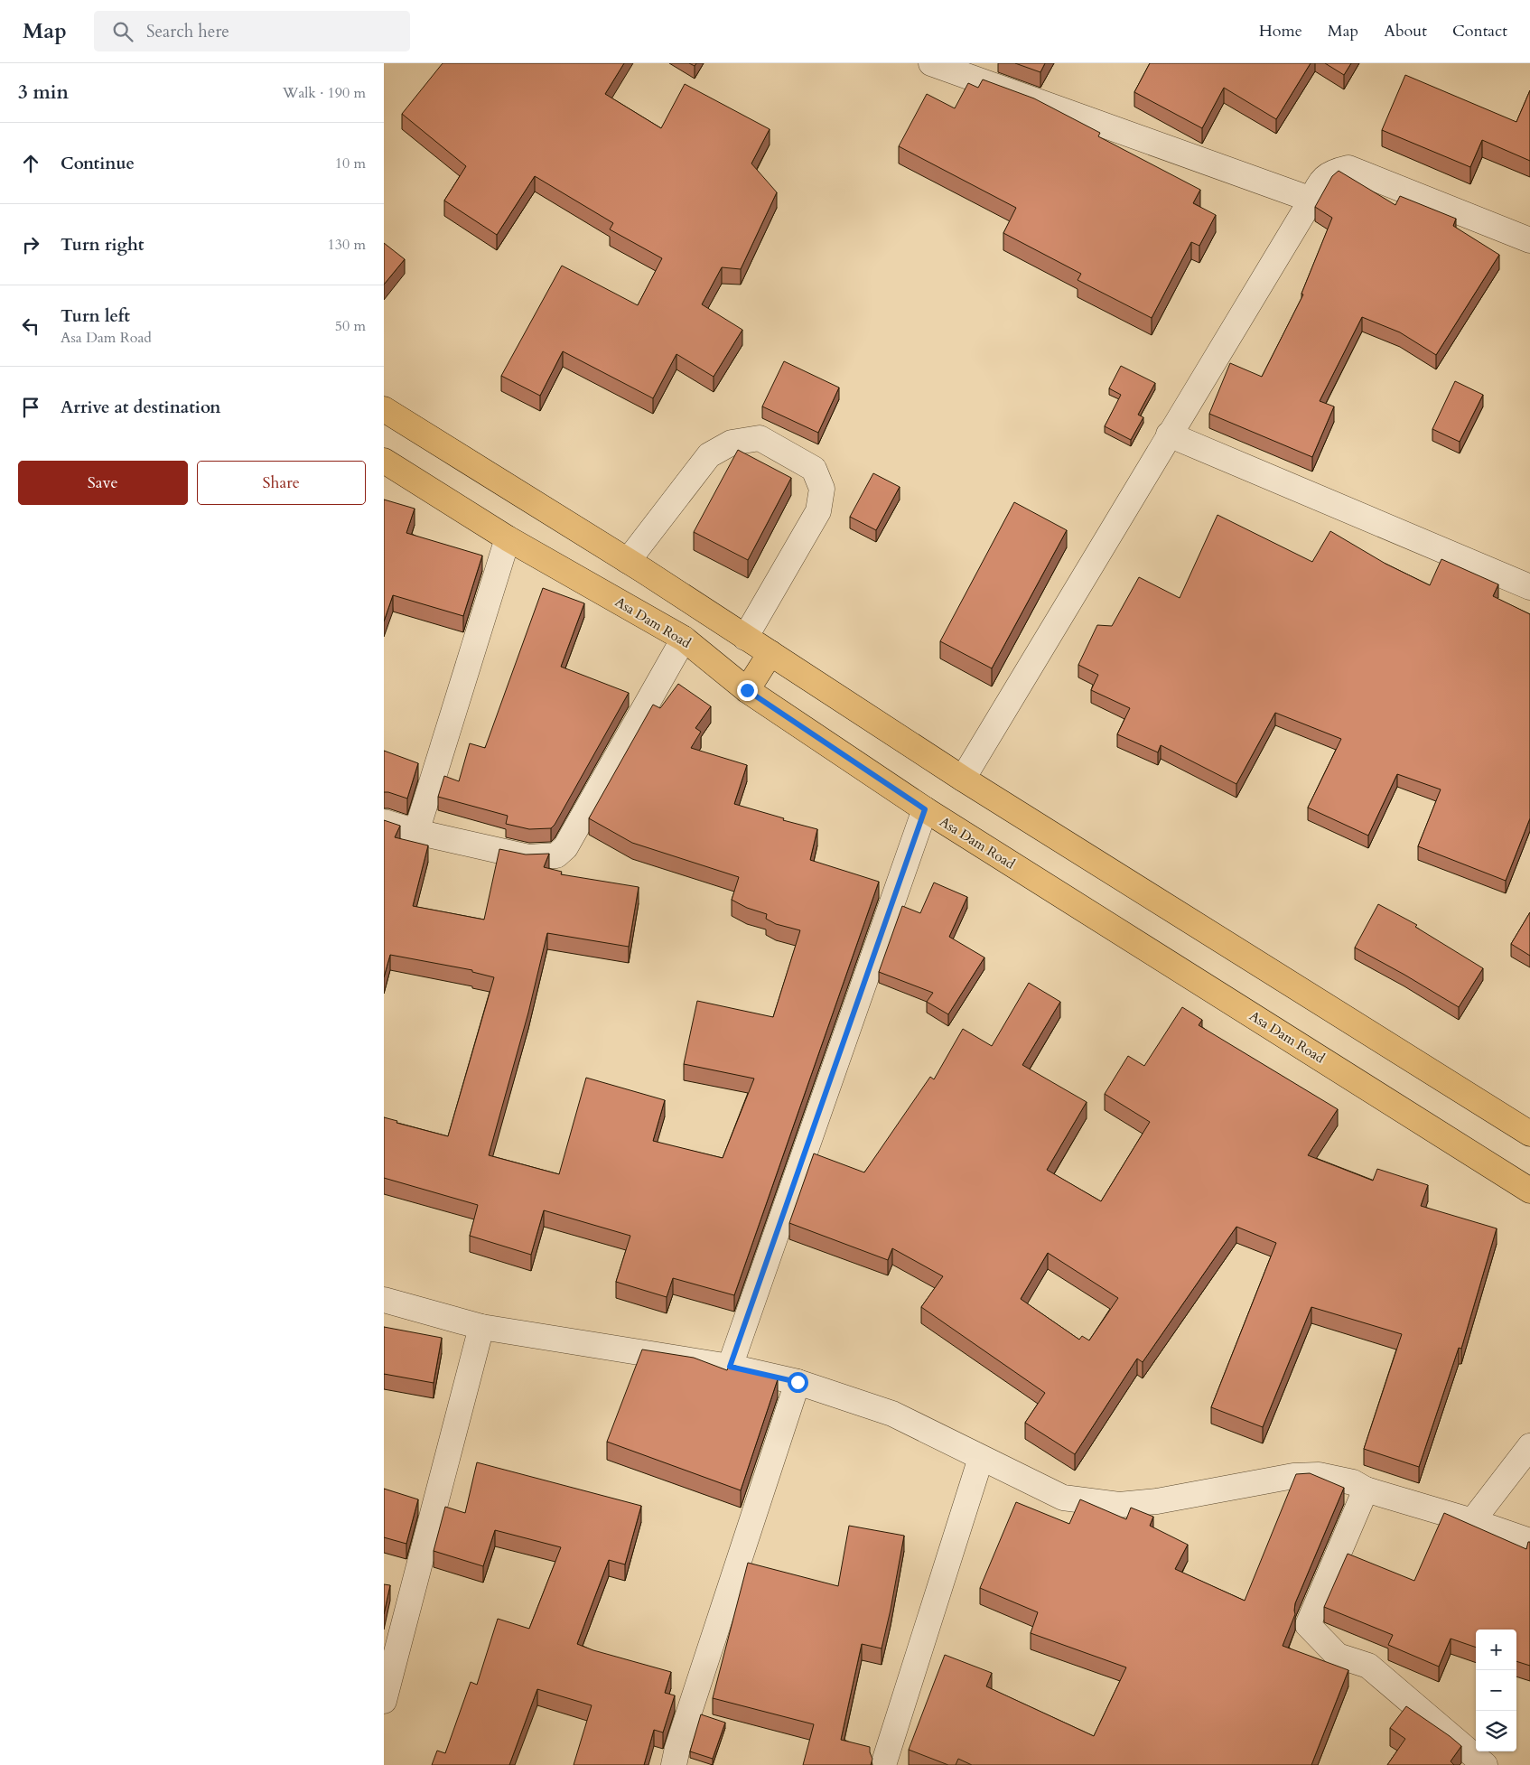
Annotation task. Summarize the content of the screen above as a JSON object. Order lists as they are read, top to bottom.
{
  "streets": {
    "main road": ["Asa Dam Road"]
  },
  "page": {
    "header": "Map",
    "search": "Search here",
    "nav": [
      "Home",
      "Map",
      "About",
      "Contact"
    ],
    "heading": ["3 min", "Walk · 190 m"],
    "list": [
      ["Continue", "10 m"],
      ["Turn right", "130 m"],
      ["Turn left", "Asa Dam Road", "50 m"],
      "Arrive at destination"
    ],
    "buttons": ["Save", "Share"],
    "map_buttons": ["+", "−"]
  }
}
